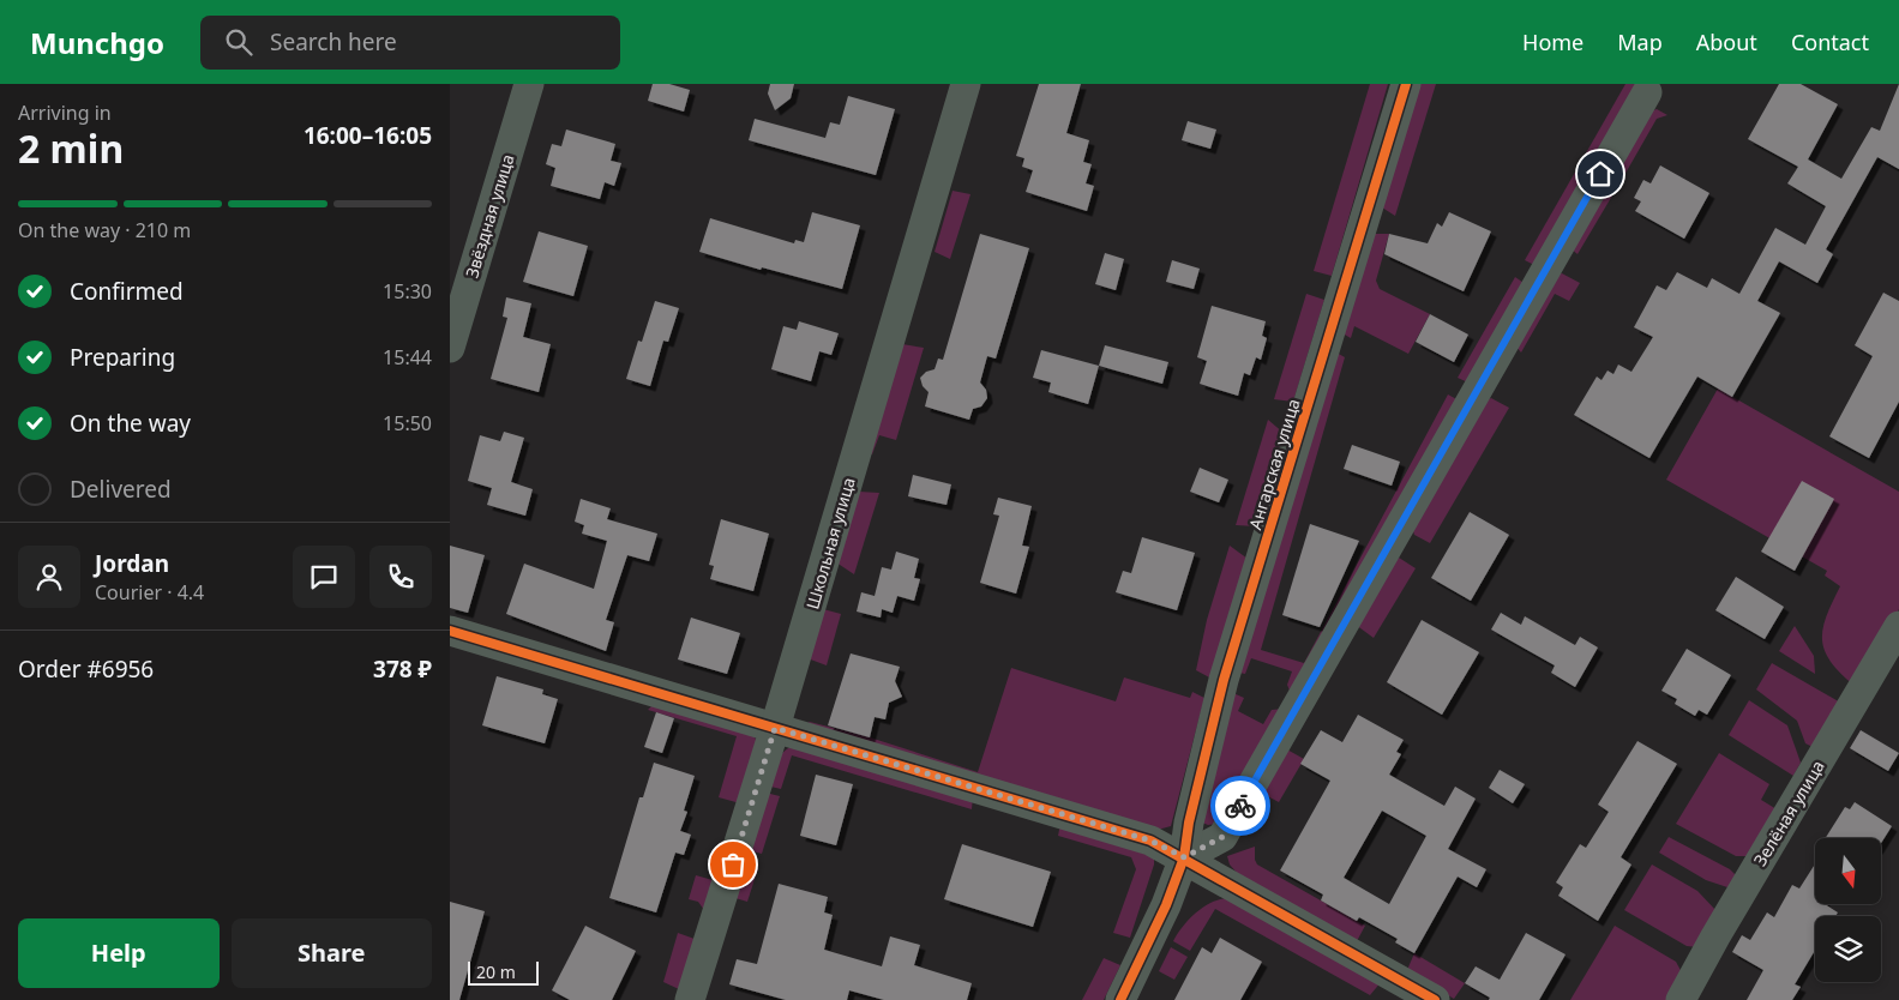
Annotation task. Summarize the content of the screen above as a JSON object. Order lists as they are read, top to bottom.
{
  "streets": {
    "street": [
      "Звёздная улица",
      "Ангарская улица",
      "Школьная улица",
      "Зелёная улица"
    ]
  },
  "scale_bar": "20 m",
  "north": "bottom",
  "page": {
    "header": "Munchgo",
    "search": "Search here",
    "nav": [
      "Home",
      "Map",
      "About",
      "Contact"
    ],
    "heading": ["2 min", "Arriving in", "16:00–16:05"],
    "panel": [
      "Jordan",
      "Courier · 4.4",
      "Order #6956",
      "378 ₽"
    ],
    "bar": "On the way · 210 m",
    "list": [
      ["Confirmed", "15:30"],
      ["Preparing", "15:44"],
      ["On the way", "15:50"],
      "Delivered"
    ],
    "buttons": ["Help", "Share"],
    "scale": "20 m"
  }
}
